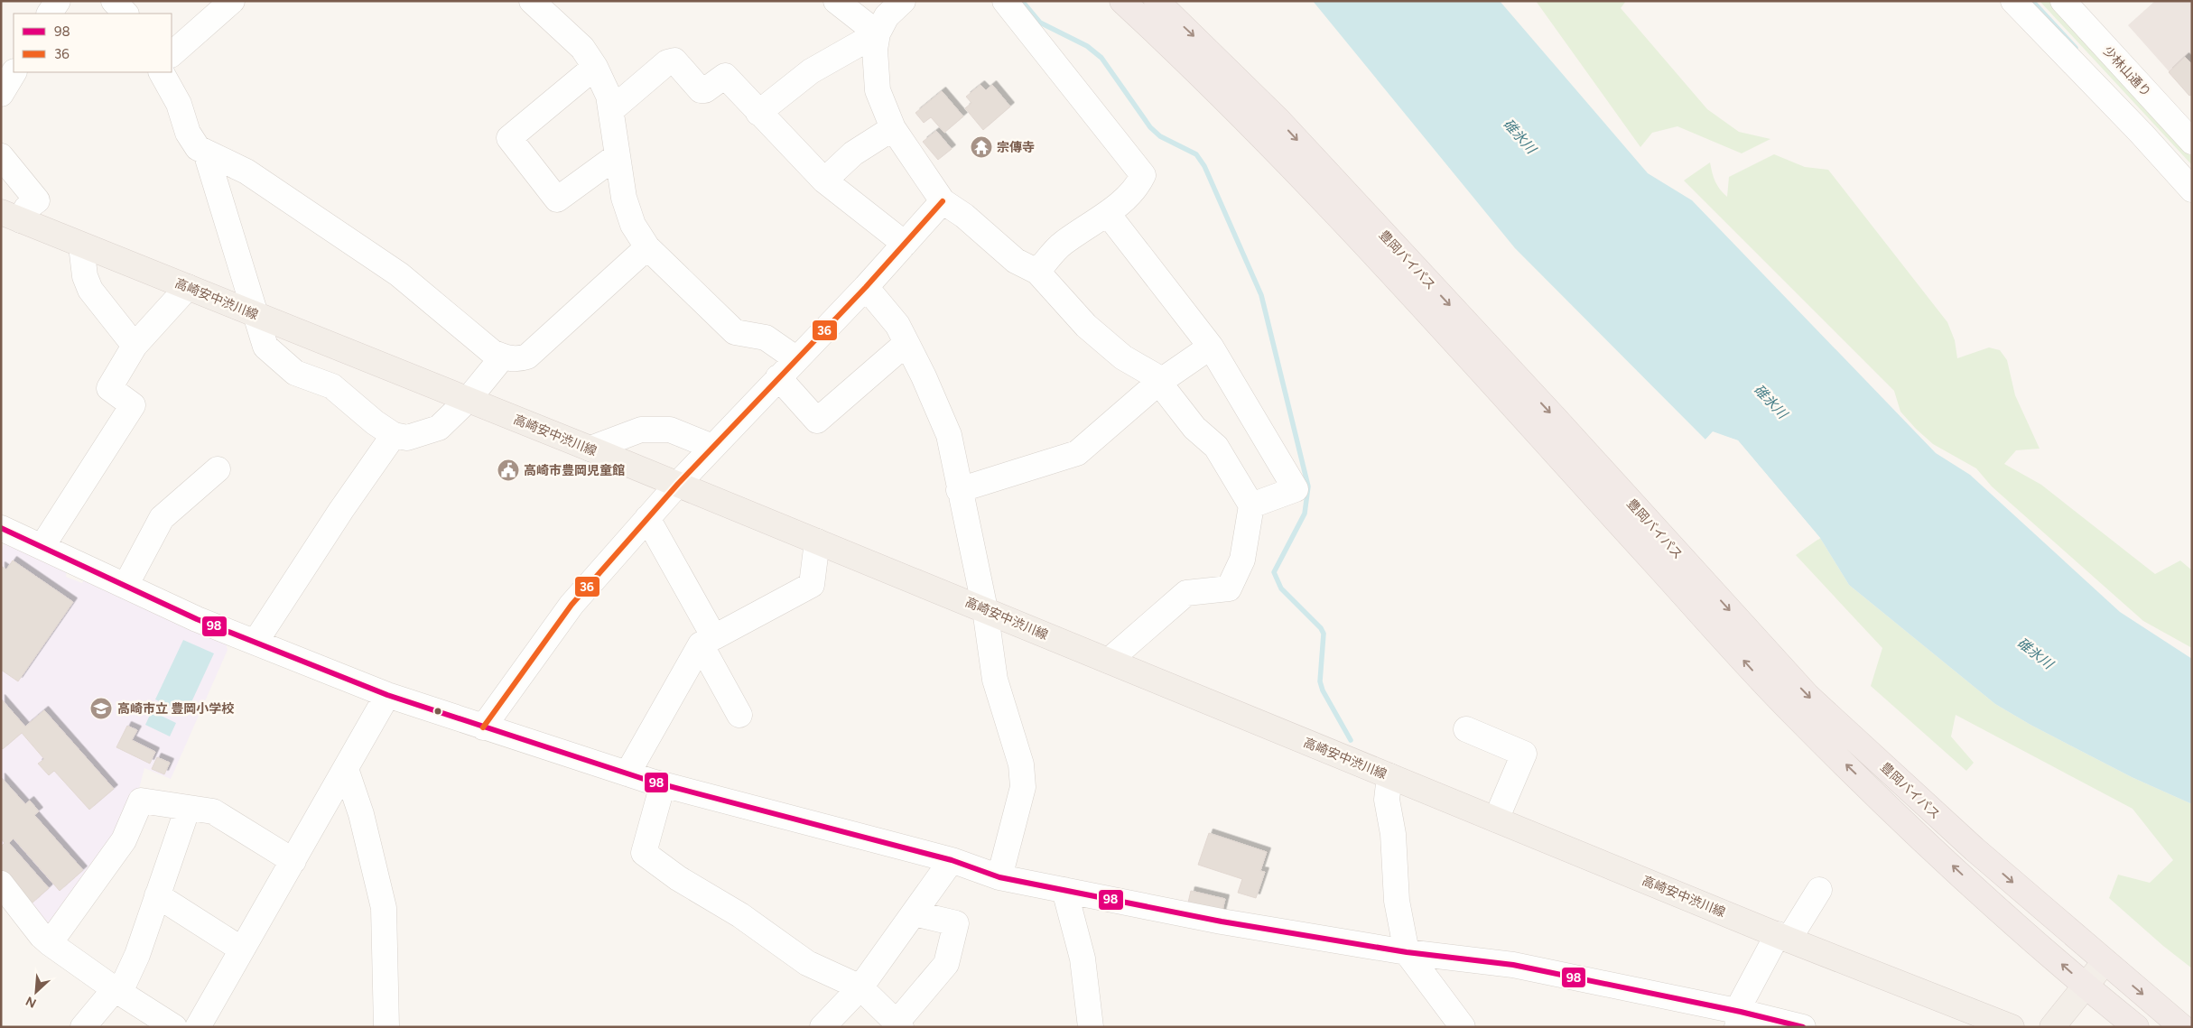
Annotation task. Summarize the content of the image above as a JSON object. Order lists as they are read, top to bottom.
{
  "streets": {
    "highway": ["豊岡バイパス"],
    "main road": ["高崎安中渋川線"],
    "street": ["少林山通り"]
  },
  "water": ["碓氷川"],
  "places": {
    "temple": ["宗傳寺"],
    "public building": ["高崎市豊岡児童館"],
    "school or university": ["高崎市立 豊岡小学校"]
  },
  "lines": ["transit line 36", "transit line 98"],
  "legend": ["98", "36"],
  "north": "bottom left"
}
